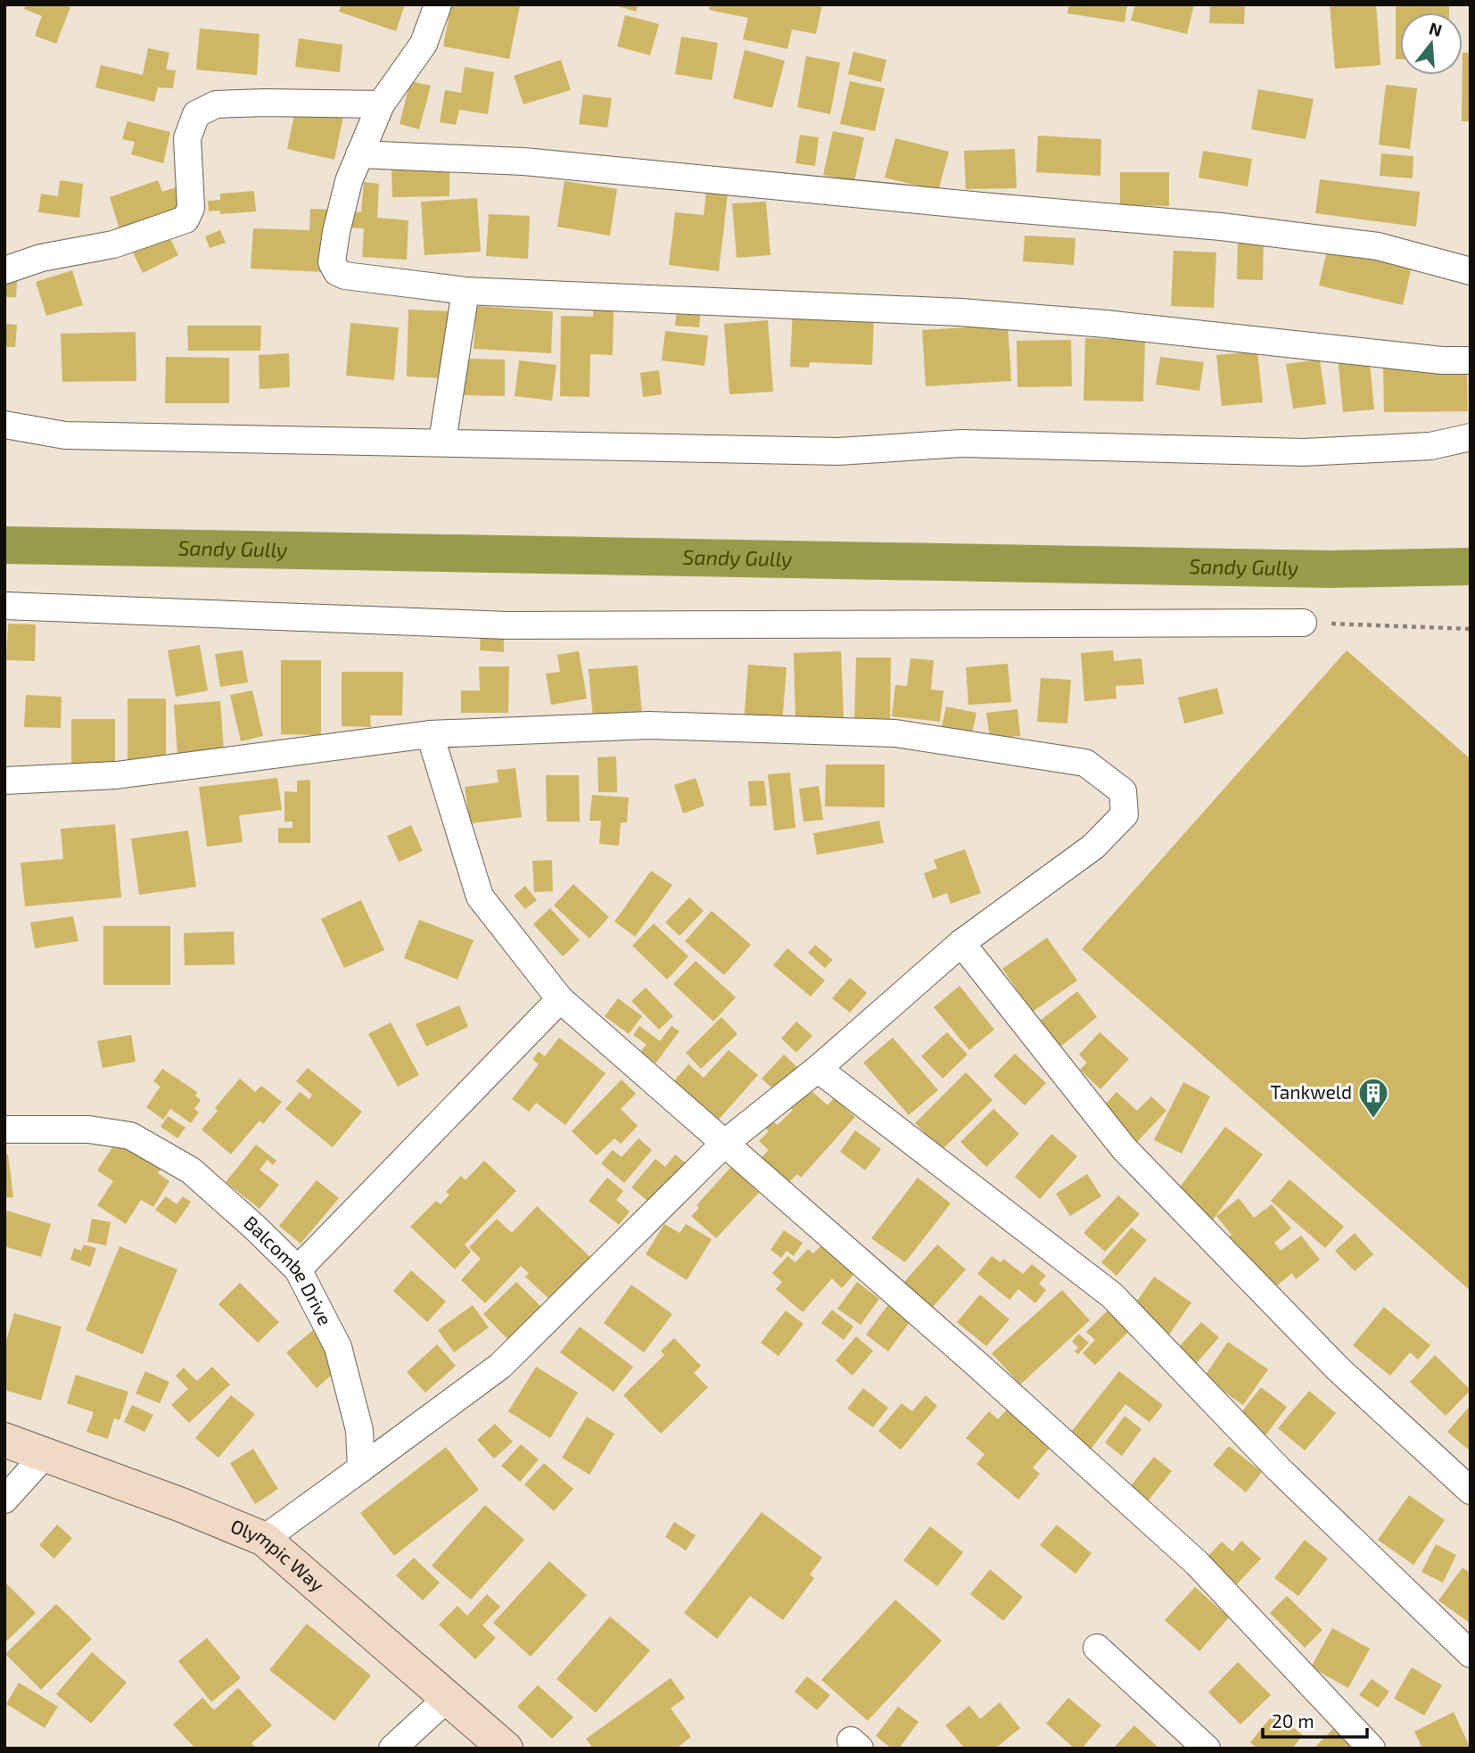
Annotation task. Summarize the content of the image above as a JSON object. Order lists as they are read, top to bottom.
{
  "streets": {
    "street": ["Balcombe Drive", "Olympic Way"]
  },
  "water": ["Sandy Gully"],
  "places": {
    "building": ["Tankweld"]
  },
  "scale_bar": "20 m",
  "north": "top"
}
